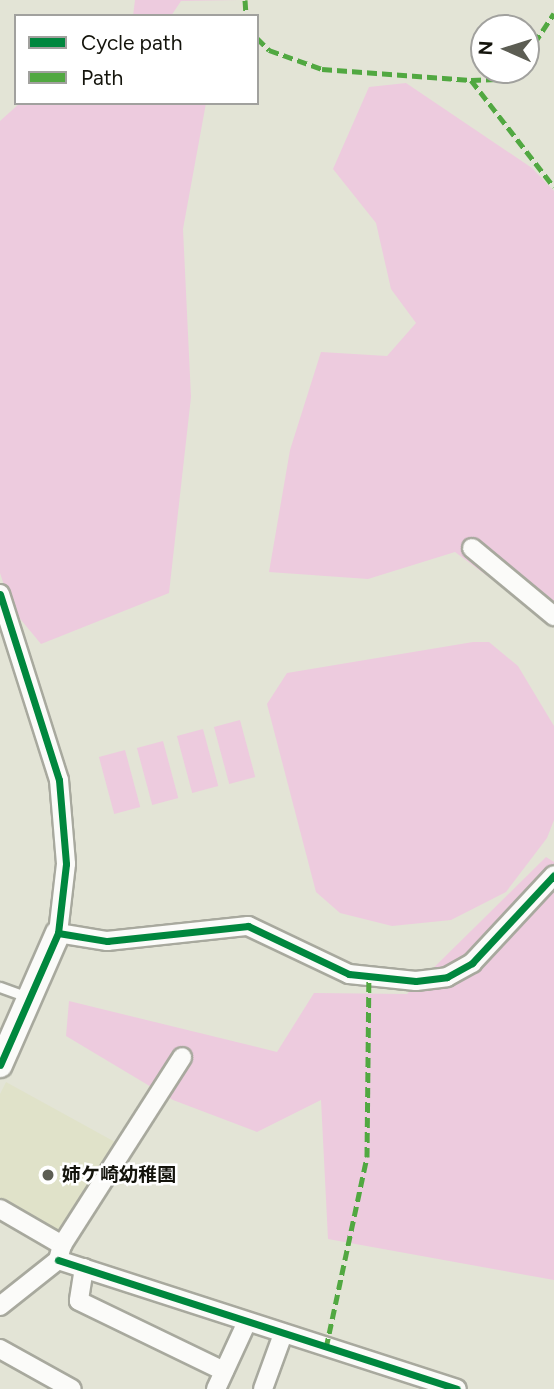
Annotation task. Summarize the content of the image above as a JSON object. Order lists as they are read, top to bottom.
{
  "places": ["姉ケ崎幼稚園"],
  "legend": ["Cycle path", "Path"],
  "north": "left"
}
